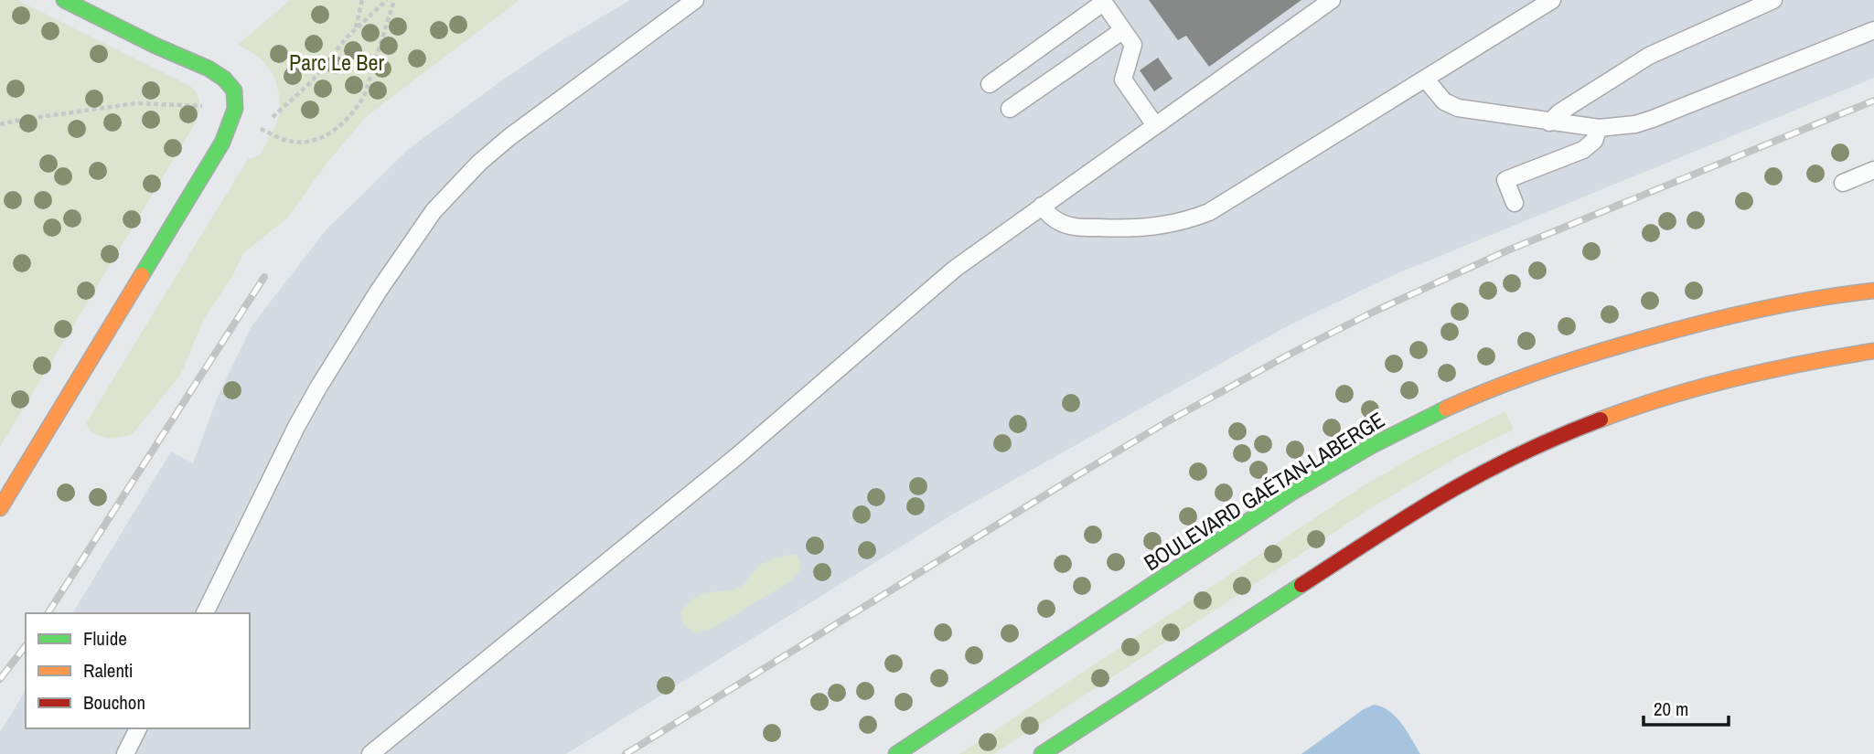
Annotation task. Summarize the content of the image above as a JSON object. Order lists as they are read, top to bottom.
{
  "streets": {
    "main road": ["BOULEVARD GAÉTAN-LABERGE"]
  },
  "parks": ["Parc Le Ber"],
  "legend": ["Fluide", "Ralenti", "Bouchon"],
  "scale_bar": "20 m"
}
